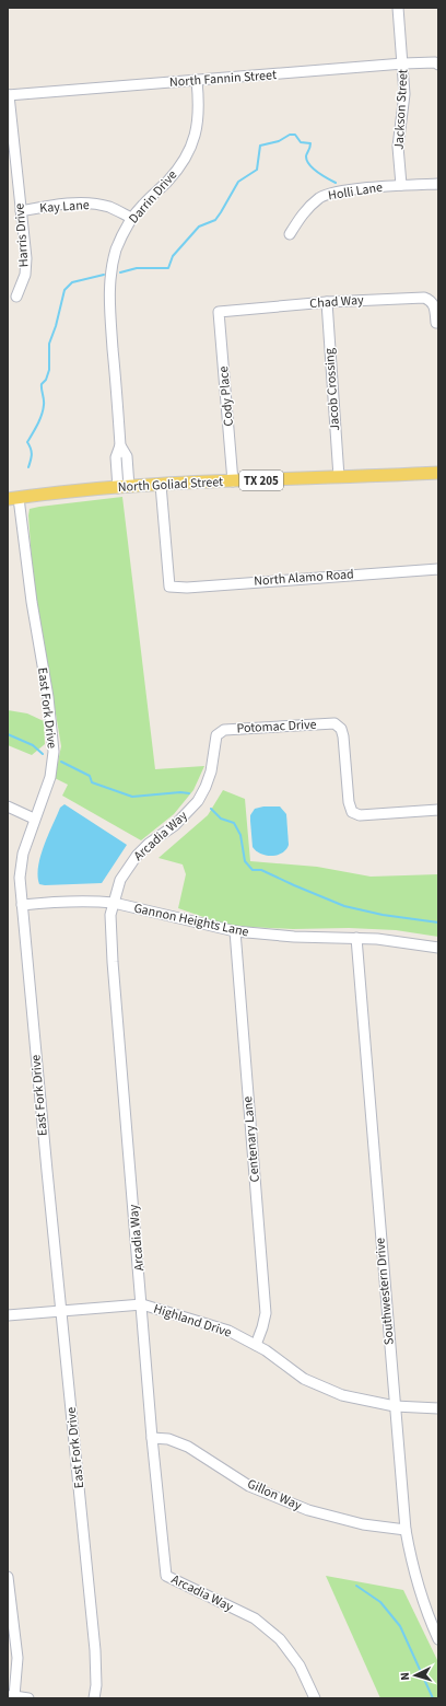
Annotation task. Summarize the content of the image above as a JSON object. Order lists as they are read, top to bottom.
{
  "streets": {
    "main road": ["TX 205", "North Goliad Street"],
    "street": [
      "North Fannin Street",
      "Jackson Street",
      "Holli Lane",
      "Darrin Drive",
      "Kay Lane",
      "Harris Drive",
      "Chad Way",
      "Jacob Crossing",
      "Cody Place",
      "North Alamo Road",
      "East Fork Drive",
      "Potomac Drive",
      "Arcadia Way",
      "Gannon Heights Lane",
      "Centenary Lane",
      "Southwestern Drive",
      "Highland Drive",
      "Gillon Way"
    ]
  },
  "crossings": [
    ["North Fannin Street", "Jackson Street"],
    ["North Fannin Street", "Darrin Drive"],
    ["North Fannin Street", "Harris Drive"],
    ["Jackson Street", "Holli Lane"],
    ["Darrin Drive", "Kay Lane"],
    ["Darrin Drive", "North Goliad Street"],
    ["Kay Lane", "Harris Drive"],
    ["Chad Way", "Jacob Crossing"],
    ["Chad Way", "Cody Place"],
    ["Jacob Crossing", "North Goliad Street"],
    ["Cody Place", "North Goliad Street"],
    ["North Goliad Street", "North Alamo Road"],
    ["North Goliad Street", "East Fork Drive"],
    ["East Fork Drive", "Gannon Heights Lane"],
    ["East Fork Drive", "Highland Drive"],
    ["Potomac Drive", "Arcadia Way"],
    ["Arcadia Way", "Gannon Heights Lane"],
    ["Arcadia Way", "Highland Drive"],
    ["Arcadia Way", "Gillon Way"],
    ["Gannon Heights Lane", "Centenary Lane"],
    ["Gannon Heights Lane", "Southwestern Drive"],
    ["Centenary Lane", "Highland Drive"],
    ["Southwestern Drive", "Highland Drive"],
    ["Southwestern Drive", "Gillon Way"]
  ],
  "north": "left"
}
